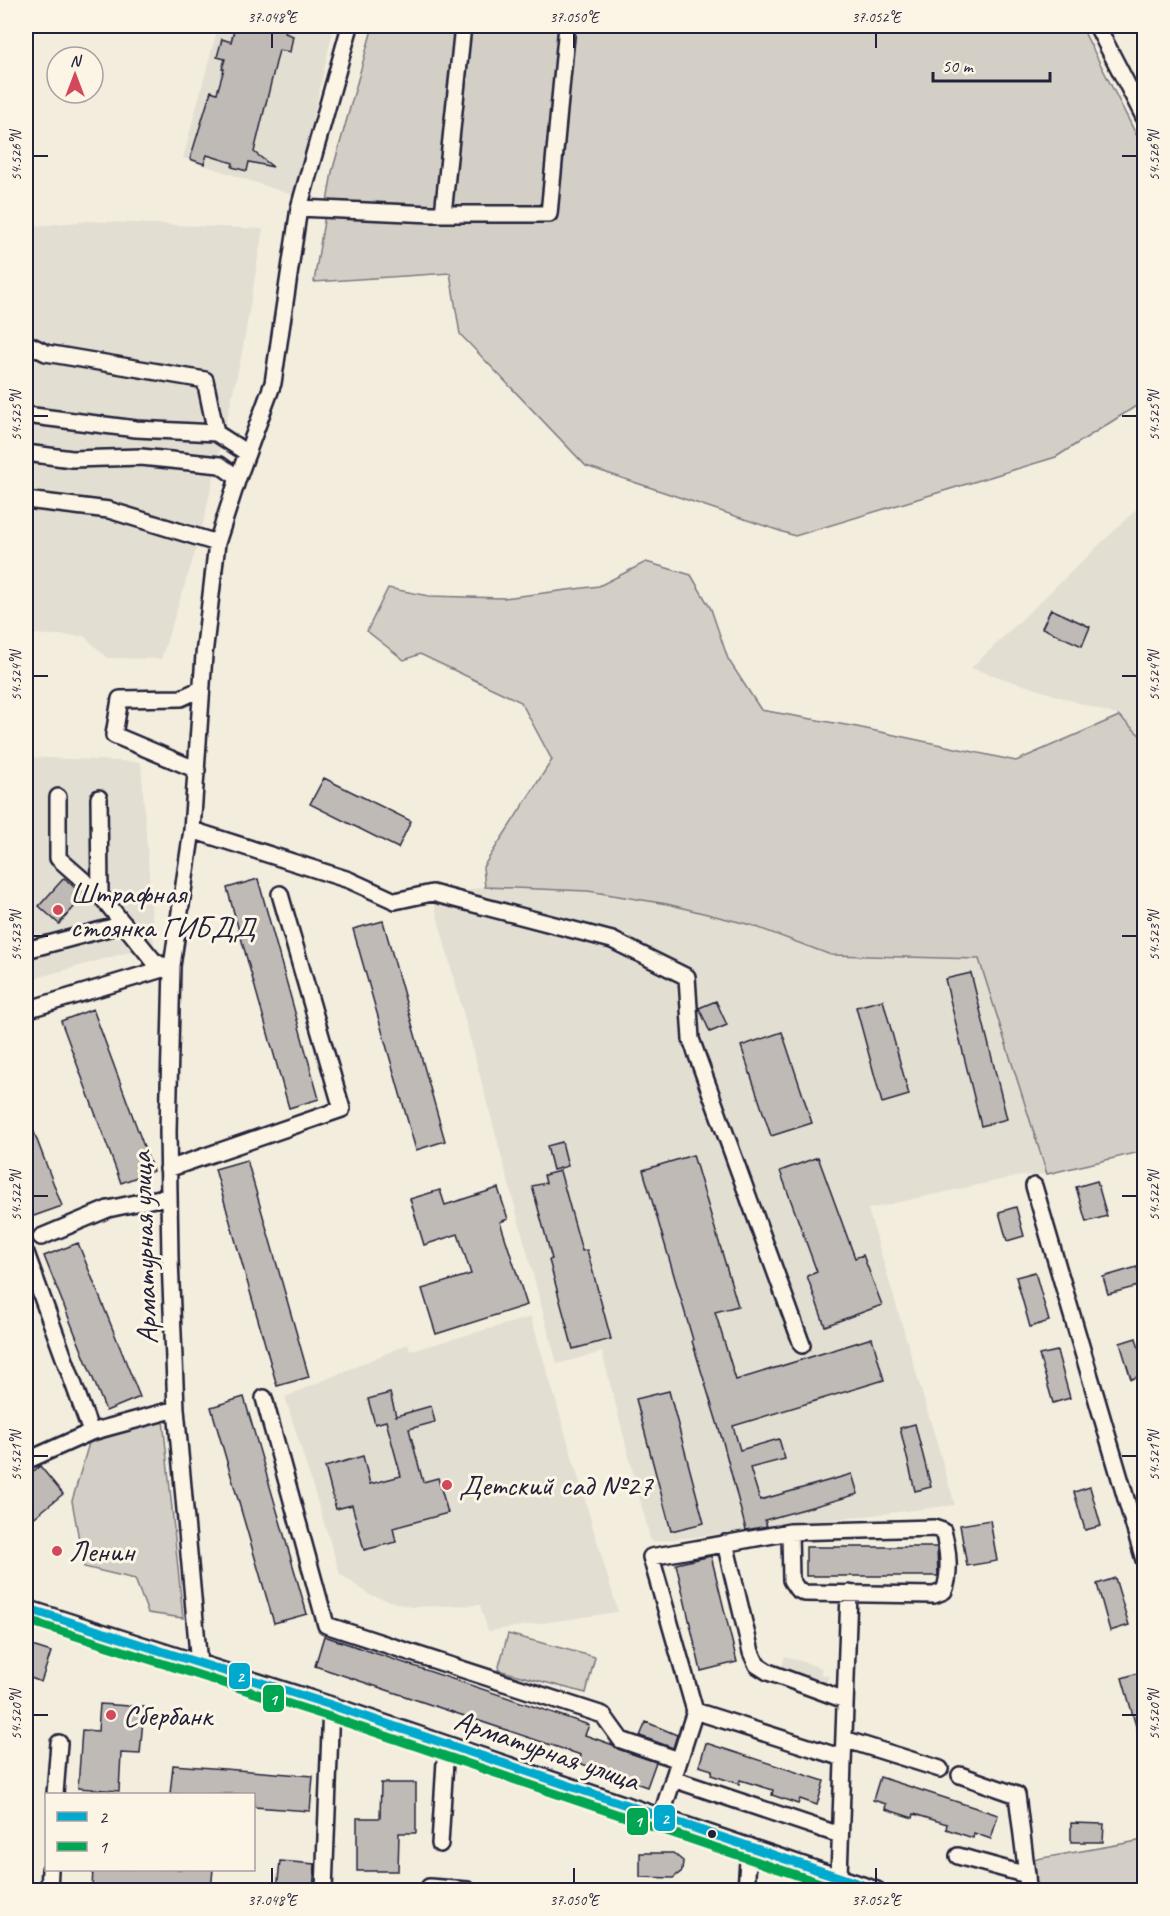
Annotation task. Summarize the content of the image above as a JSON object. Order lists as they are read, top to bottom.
{
  "streets": {
    "street": ["Арматурная улица"]
  },
  "places": [
    "Штрафная стоянка ГИБДД",
    "Детский сад №27",
    "Ленин",
    "Сбербанк"
  ],
  "lines": ["transit line 2", "transit line 1"],
  "legend": ["2", "1"],
  "scale_bar": "50 m",
  "north": "top",
  "coordinates": [
    "37.048°E",
    "37.050°E",
    "37.052°E",
    "54.526°N",
    "54.525°N",
    "54.524°N",
    "54.523°N",
    "54.522°N",
    "54.521°N",
    "54.520°N"
  ]
}
